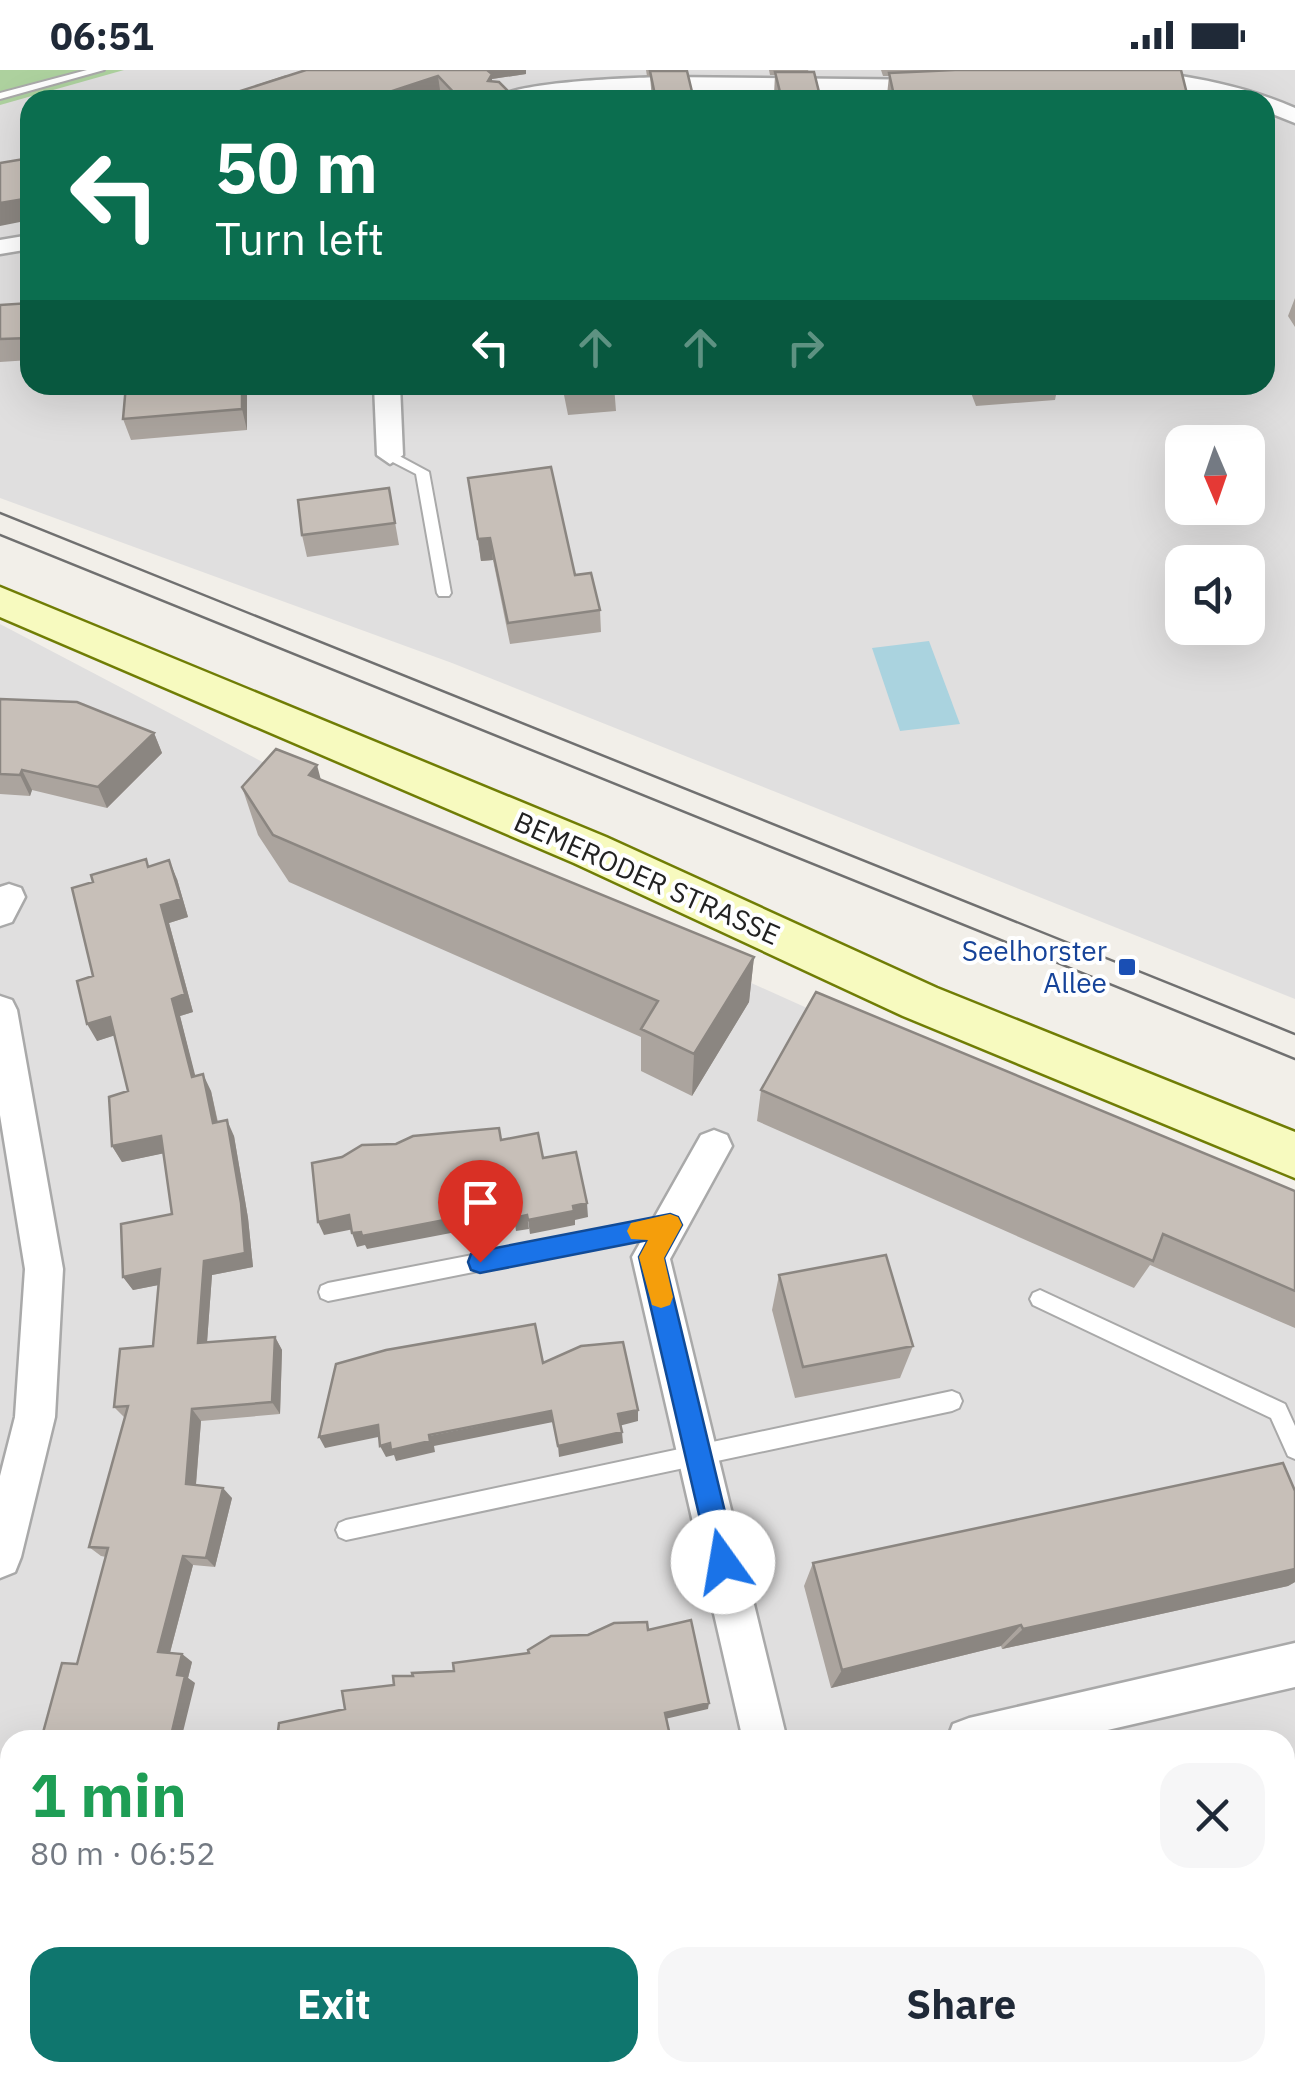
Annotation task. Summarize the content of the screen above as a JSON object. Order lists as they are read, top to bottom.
{
  "streets": {
    "main road": ["BEMERODER STRASSE"]
  },
  "places": {
    "transit": ["Seelhorster Allee"]
  },
  "north": "bottom",
  "page": {
    "status": "06:51",
    "turn": ["50 m", "Turn left"],
    "heading": ["1 min", "80 m · 06:52"],
    "buttons": ["Exit", "Share"]
  }
}
